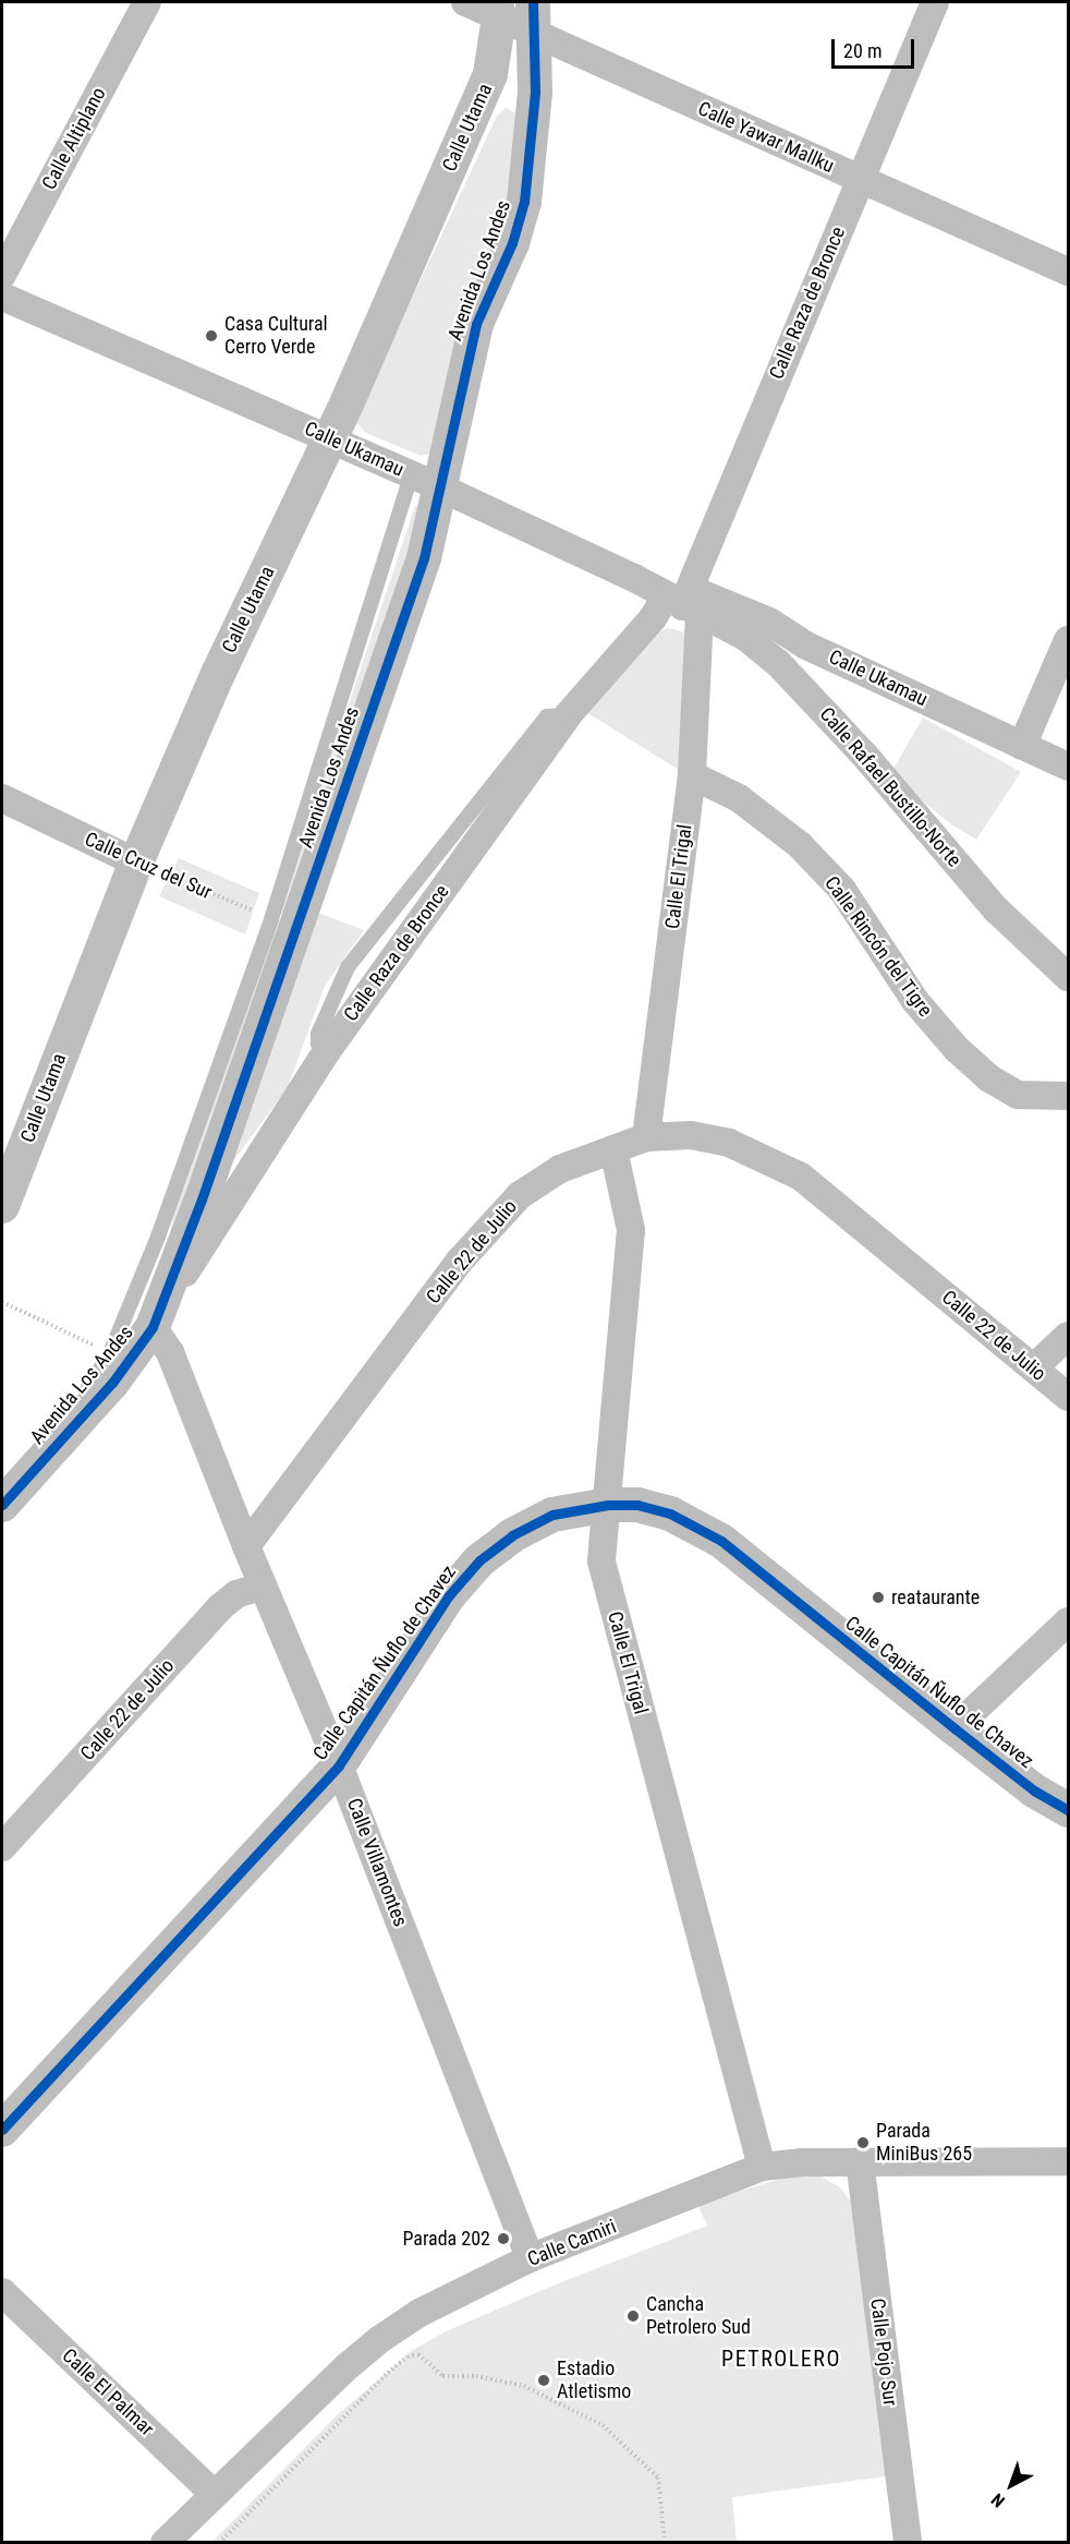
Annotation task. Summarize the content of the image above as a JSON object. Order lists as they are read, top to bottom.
{
  "streets": {
    "street": [
      "Calle Utama",
      "Calle Yawar Mallku",
      "Calle Altiplano",
      "Avenida Los Andes",
      "Calle Raza de Bronce",
      "Calle Ukamau",
      "Calle Rafael Bustillo-Norte",
      "Calle Cruz del Sur",
      "Calle El Trigal",
      "Calle Rincón del Tigre",
      "Calle 22 de Julio",
      "Calle Capitán Ñuflo de Chavez",
      "Calle Villamontes",
      "Calle Camiri",
      "Calle Pojo Sur",
      "Calle El Palmar"
    ]
  },
  "crossings": [
    ["Calle Utama", "Calle Yawar Mallku"],
    ["Calle Utama", "Calle Ukamau"],
    ["Calle Utama", "Calle Cruz del Sur"],
    ["Calle Yawar Mallku", "Avenida Los Andes"],
    ["Calle Yawar Mallku", "Calle Raza de Bronce"],
    ["Avenida Los Andes", "Calle Raza de Bronce"],
    ["Avenida Los Andes", "Calle Ukamau"],
    ["Avenida Los Andes", "Calle Cruz del Sur"],
    ["Avenida Los Andes", "Calle Villamontes"],
    ["Calle Raza de Bronce", "Calle Ukamau"],
    ["Calle Raza de Bronce", "Calle Rafael Bustillo-Norte"],
    ["Calle Raza de Bronce", "Calle El Trigal"],
    ["Calle Raza de Bronce", "Calle Villamontes"],
    ["Calle Ukamau", "Calle Rafael Bustillo-Norte"],
    ["Calle Ukamau", "Calle El Trigal"],
    ["Calle Rafael Bustillo-Norte", "Calle El Trigal"],
    ["Calle El Trigal", "Calle Rincón del Tigre"],
    ["Calle El Trigal", "Calle 22 de Julio"],
    ["Calle El Trigal", "Calle Capitán Ñuflo de Chavez"],
    ["Calle El Trigal", "Calle Camiri"],
    ["Calle 22 de Julio", "Calle Villamontes"],
    ["Calle Capitán Ñuflo de Chavez", "Calle Villamontes"],
    ["Calle Villamontes", "Calle Camiri"],
    ["Calle Camiri", "Calle Pojo Sur"],
    ["Calle Camiri", "Calle El Palmar"]
  ],
  "districts": ["PETROLERO"],
  "places": [
    "Casa Cultural Cerro Verde",
    "reataurante",
    "Parada MiniBus 265",
    "Parada 202",
    "Cancha Petrolero Sud",
    "Estadio Atletismo"
  ],
  "scale_bar": "20 m",
  "north": "bottom left"
}
